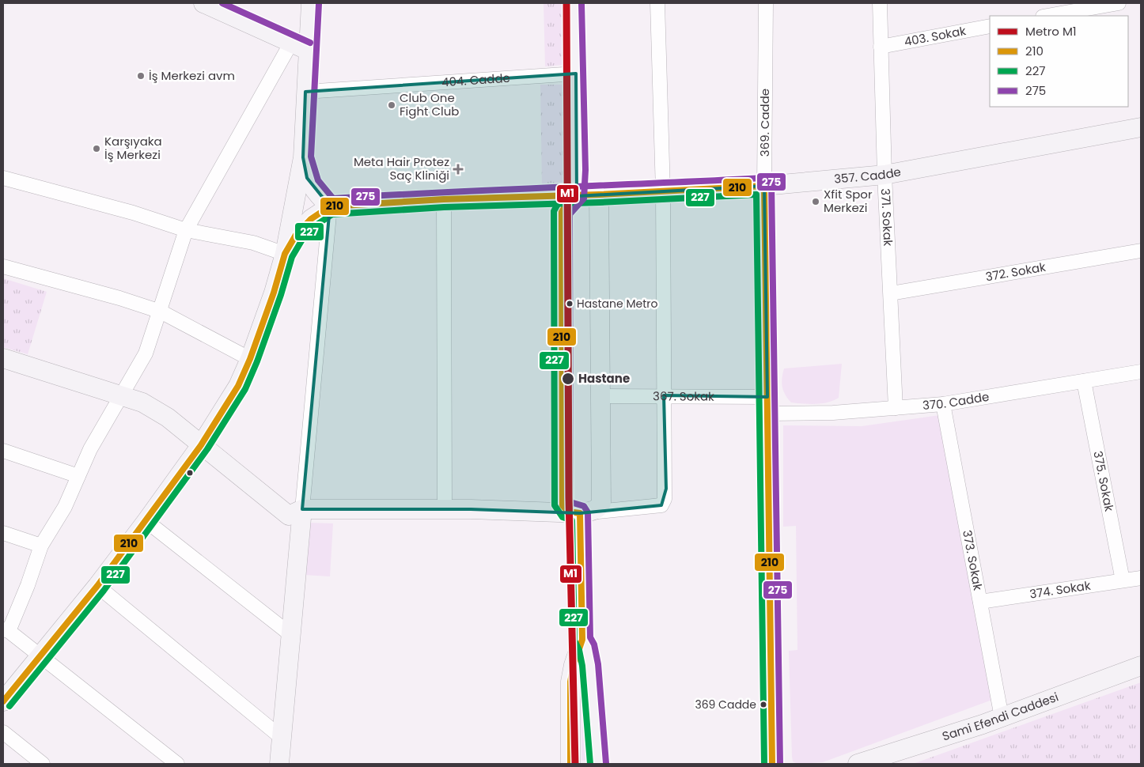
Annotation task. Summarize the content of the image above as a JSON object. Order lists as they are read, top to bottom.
{
  "streets": {
    "main road": ["357. Cadde", "Sami Efendi Caddesi"],
    "street": [
      "403. Sokak",
      "404. Cadde",
      "369. Cadde",
      "371. Sokak",
      "372. Sokak",
      "367. Sokak",
      "370. Cadde",
      "375. Sokak",
      "373. Sokak",
      "374. Sokak"
    ]
  },
  "crossings": [
    ["403. Sokak", "371. Sokak"],
    ["369. Cadde", "357. Cadde"],
    ["369. Cadde", "367. Sokak"],
    ["369. Cadde", "370. Cadde"],
    ["357. Cadde", "371. Sokak"],
    ["371. Sokak", "372. Sokak"],
    ["371. Sokak", "370. Cadde"],
    ["370. Cadde", "375. Sokak"],
    ["370. Cadde", "373. Sokak"],
    ["375. Sokak", "374. Sokak"],
    ["373. Sokak", "374. Sokak"],
    ["373. Sokak", "Sami Efendi Caddesi"]
  ],
  "places": {
    "other": [
      "İş Merkezi avm",
      "Club One Fight Club",
      "Karşıyaka İş Merkezi",
      "Xfit Spor Merkezi",
      "Hastane Metro",
      "Hastane",
      "369 Cadde"
    ],
    "health": ["Meta Hair Protez Saç Kliniği"]
  },
  "lines": [
    "metro line M1",
    "transit line 275",
    "transit line 210",
    "transit line 227"
  ],
  "legend": [
    "Metro M1",
    "210",
    "227",
    "275"
  ]
}
